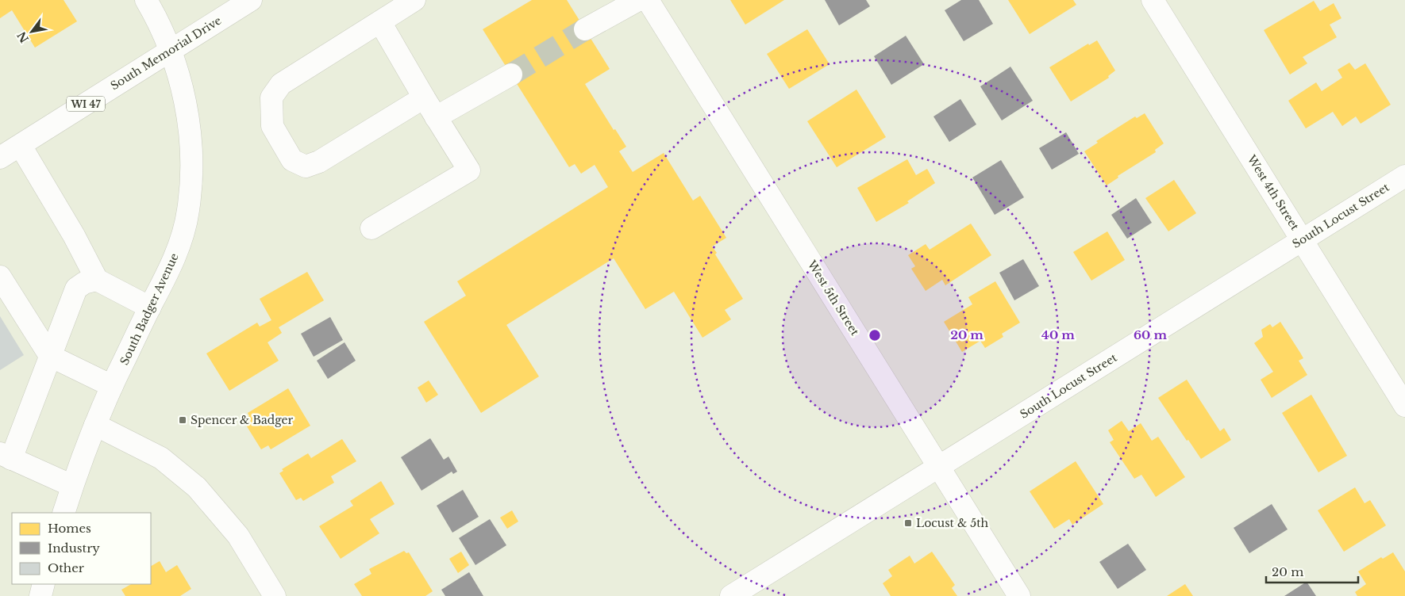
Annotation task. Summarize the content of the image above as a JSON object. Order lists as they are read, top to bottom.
{
  "streets": {
    "street": [
      "South Memorial Drive",
      "WI 47",
      "West 4th Street",
      "South Locust Street",
      "West 5th Street",
      "South Badger Avenue"
    ]
  },
  "crossings": [
    ["South Memorial Drive", "South Badger Avenue"],
    ["West 4th Street", "South Locust Street"],
    ["South Locust Street", "West 5th Street"]
  ],
  "places": {
    "transit": ["Spencer & Badger", "Locust & 5th"]
  },
  "legend": ["Homes", "Industry", "Other"],
  "scale_bar": "20 m",
  "north": "bottom left",
  "rings": ["20 m", "40 m", "60 m"]
}
